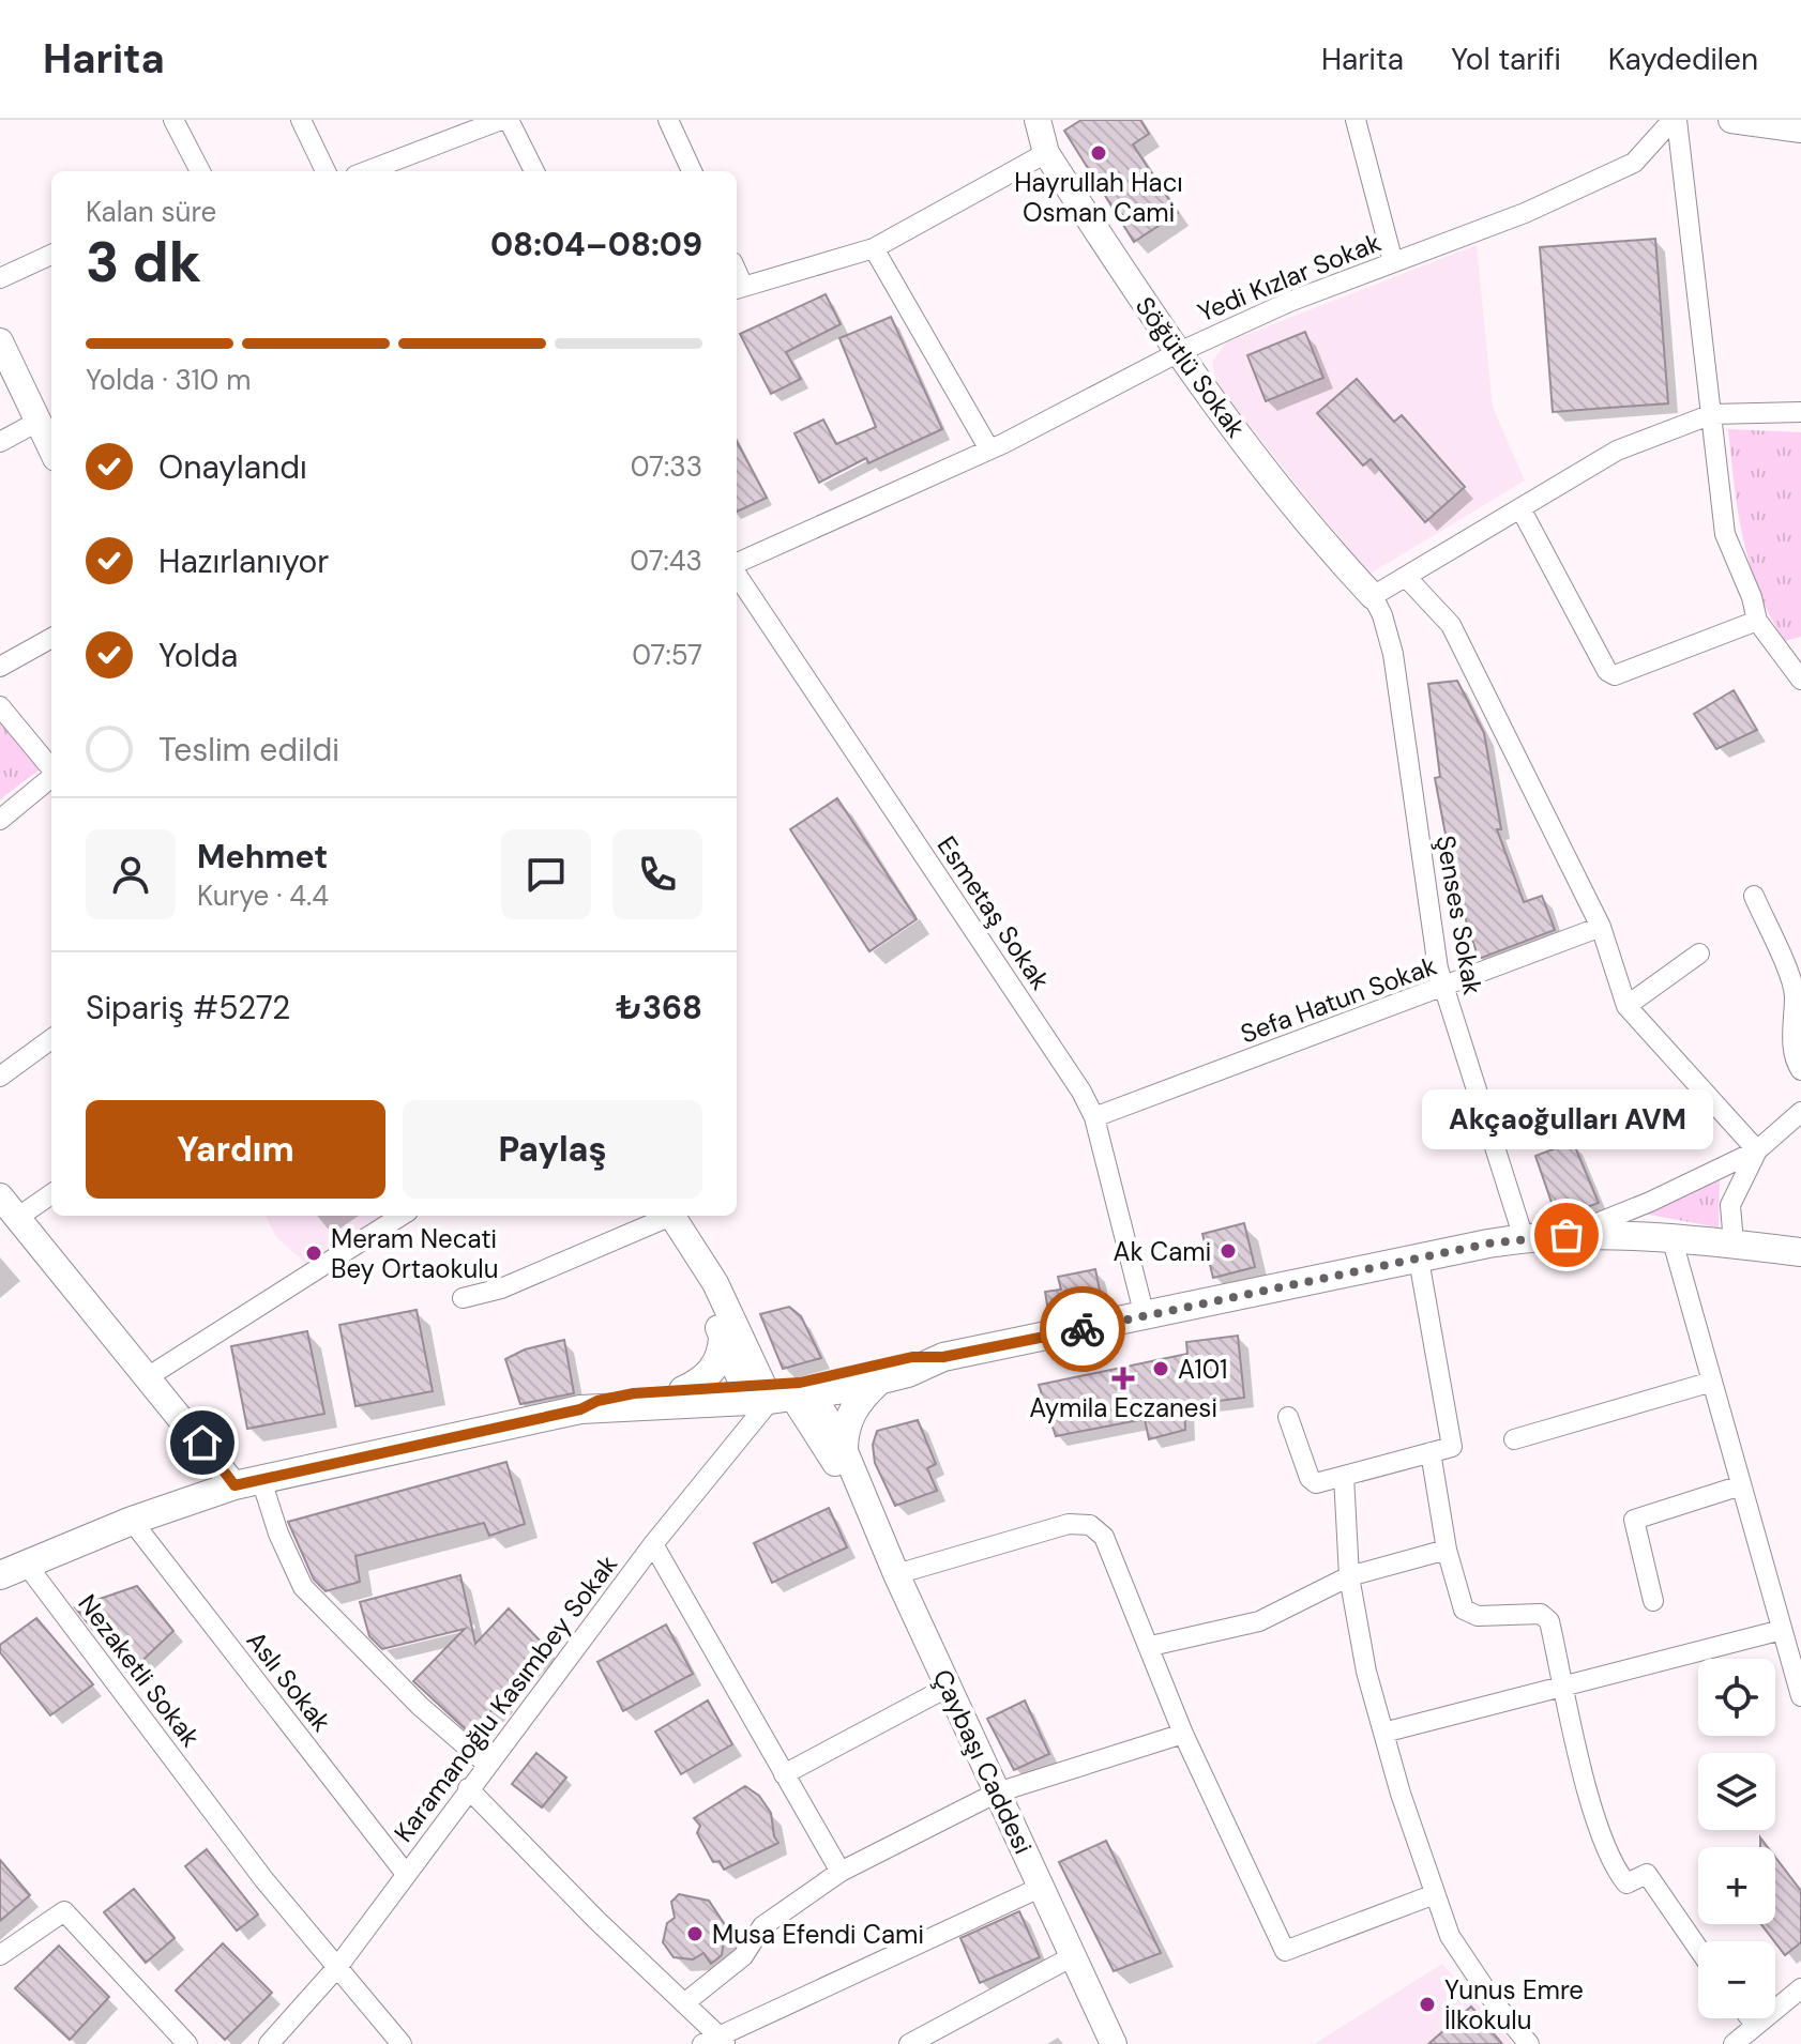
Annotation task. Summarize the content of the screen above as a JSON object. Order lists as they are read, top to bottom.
{
  "streets": {
    "street": [
      "Yedi Kızlar Sokak",
      "Söğütlü Sokak",
      "Esmetaş Sokak",
      "Şenses Sokak",
      "Sefa Hatun Sokak",
      "Nezaketli Sokak",
      "Aslı Sokak",
      "Karamanoğlu Kasımbey Sokak",
      "Çaybaşı Caddesi"
    ]
  },
  "crossings": [
    ["Yedi Kızlar Sokak", "Söğütlü Sokak"],
    ["Söğütlü Sokak", "Şenses Sokak"],
    ["Esmetaş Sokak", "Sefa Hatun Sokak"],
    ["Şenses Sokak", "Sefa Hatun Sokak"],
    ["Nezaketli Sokak", "Karamanoğlu Kasımbey Sokak"],
    ["Aslı Sokak", "Karamanoğlu Kasımbey Sokak"],
    ["Karamanoğlu Kasımbey Sokak", "Çaybaşı Caddesi"]
  ],
  "places": {
    "other": [
      "Hayrullah Hacı Osman Cami",
      "Akçaoğulları AVM",
      "Ak Cami",
      "Meram Necati Bey Ortaokulu",
      "A101",
      "Musa Efendi Cami",
      "Yunus Emre İlkokulu"
    ],
    "health": ["Aymila Eczanesi"]
  },
  "page": {
    "header": "Harita",
    "nav": ["Harita", "Yol tarifi", "Kaydedilen"],
    "heading": ["3 dk", "Kalan süre", "08:04–08:09"],
    "panel": [
      "Mehmet",
      "Kurye · 4.4",
      "Sipariş #5272",
      "₺368"
    ],
    "bar": "Yolda · 310 m",
    "list": [
      ["Onaylandı", "07:33"],
      ["Hazırlanıyor", "07:43"],
      ["Yolda", "07:57"],
      "Teslim edildi"
    ],
    "buttons": ["Yardım", "Paylaş"],
    "bubble": "Akçaoğulları AVM",
    "map_buttons": ["+", "−"]
  }
}
